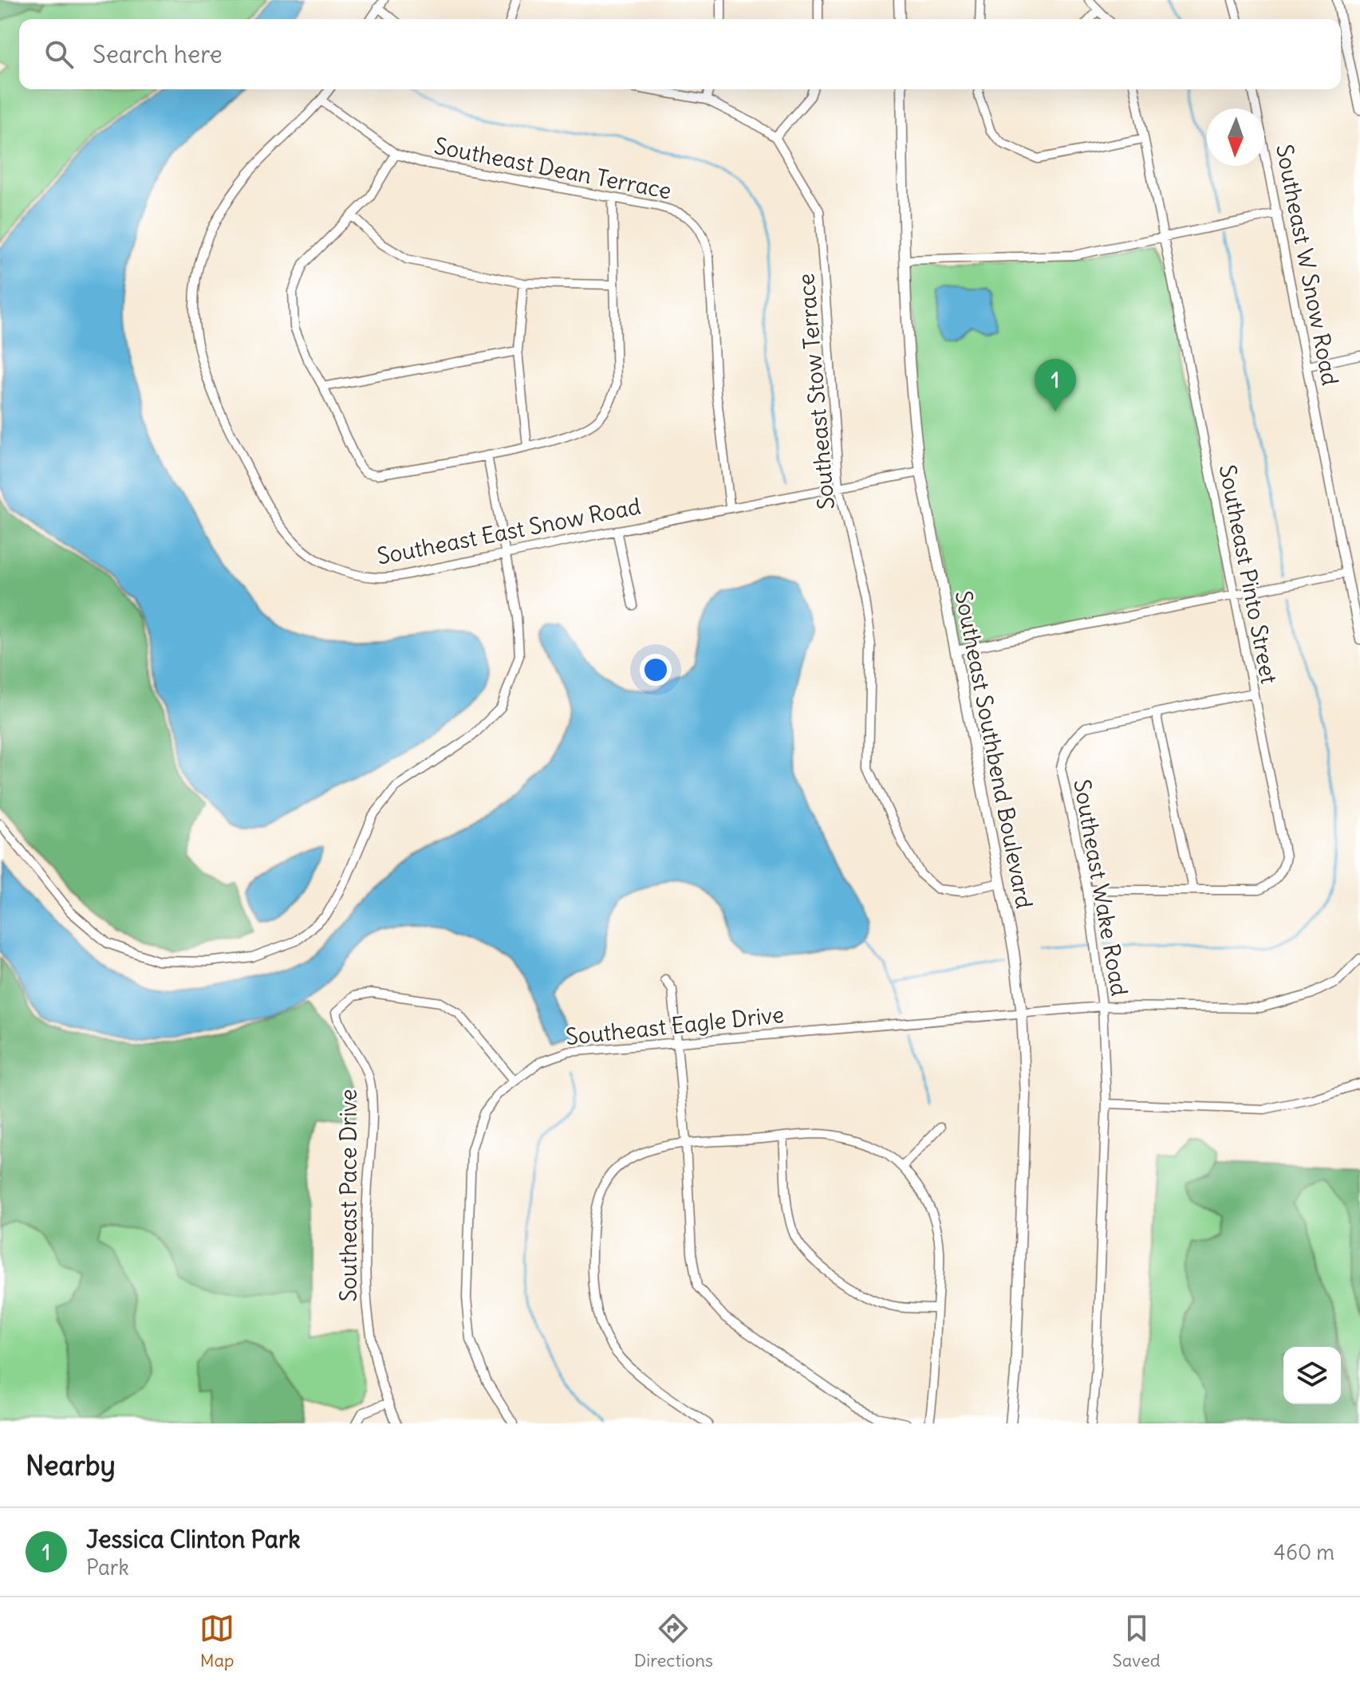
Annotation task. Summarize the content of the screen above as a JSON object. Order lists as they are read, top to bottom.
{
  "streets": {
    "street": [
      "Southeast Dean Terrace",
      "Southeast W Snow Road",
      "Southeast Stow Terrace",
      "Southeast East Snow Road",
      "Southeast Pinto Street",
      "Southeast Southbend Boulevard",
      "Southeast Wake Road",
      "Southeast Eagle Drive",
      "Southeast Pace Drive"
    ]
  },
  "crossings": [
    ["Southeast Dean Terrace", "Southeast East Snow Road"],
    ["Southeast Stow Terrace", "Southeast East Snow Road"],
    ["Southeast Stow Terrace", "Southeast Southbend Boulevard"],
    ["Southeast East Snow Road", "Southeast Southbend Boulevard"],
    ["Southeast Pinto Street", "Southeast Wake Road"],
    ["Southeast Southbend Boulevard", "Southeast Eagle Drive"],
    ["Southeast Eagle Drive", "Southeast Pace Drive"]
  ],
  "north": "bottom",
  "page": {
    "search": "Search here",
    "pins": "1",
    "heading": "Nearby",
    "list": [
      {
        "mark": "1",
        "name": "Jessica Clinton Park",
        "note": "Park",
        "value": "460 m"
      }
    ],
    "nav": ["Map", "Directions", "Saved"]
  }
}
